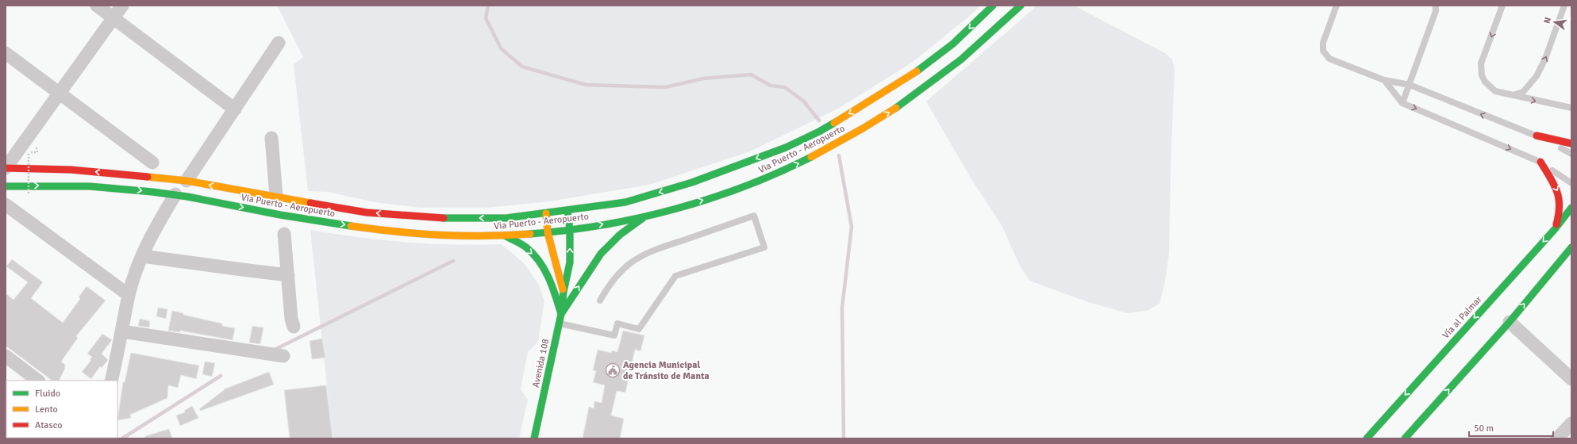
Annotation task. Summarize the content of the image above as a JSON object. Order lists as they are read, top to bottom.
{
  "streets": {
    "main road": ["Via Puerto - Aeropuerto", "Vía al Palmar", "Avenida 108"]
  },
  "crossings": [
    ["Via Puerto - Aeropuerto", "Avenida 108"]
  ],
  "places": {
    "public building": ["Agencia Municipal de Tránsito de Manta"]
  },
  "legend": ["Fluido", "Lento", "Atasco"],
  "scale_bar": "50 m",
  "north": "left"
}
